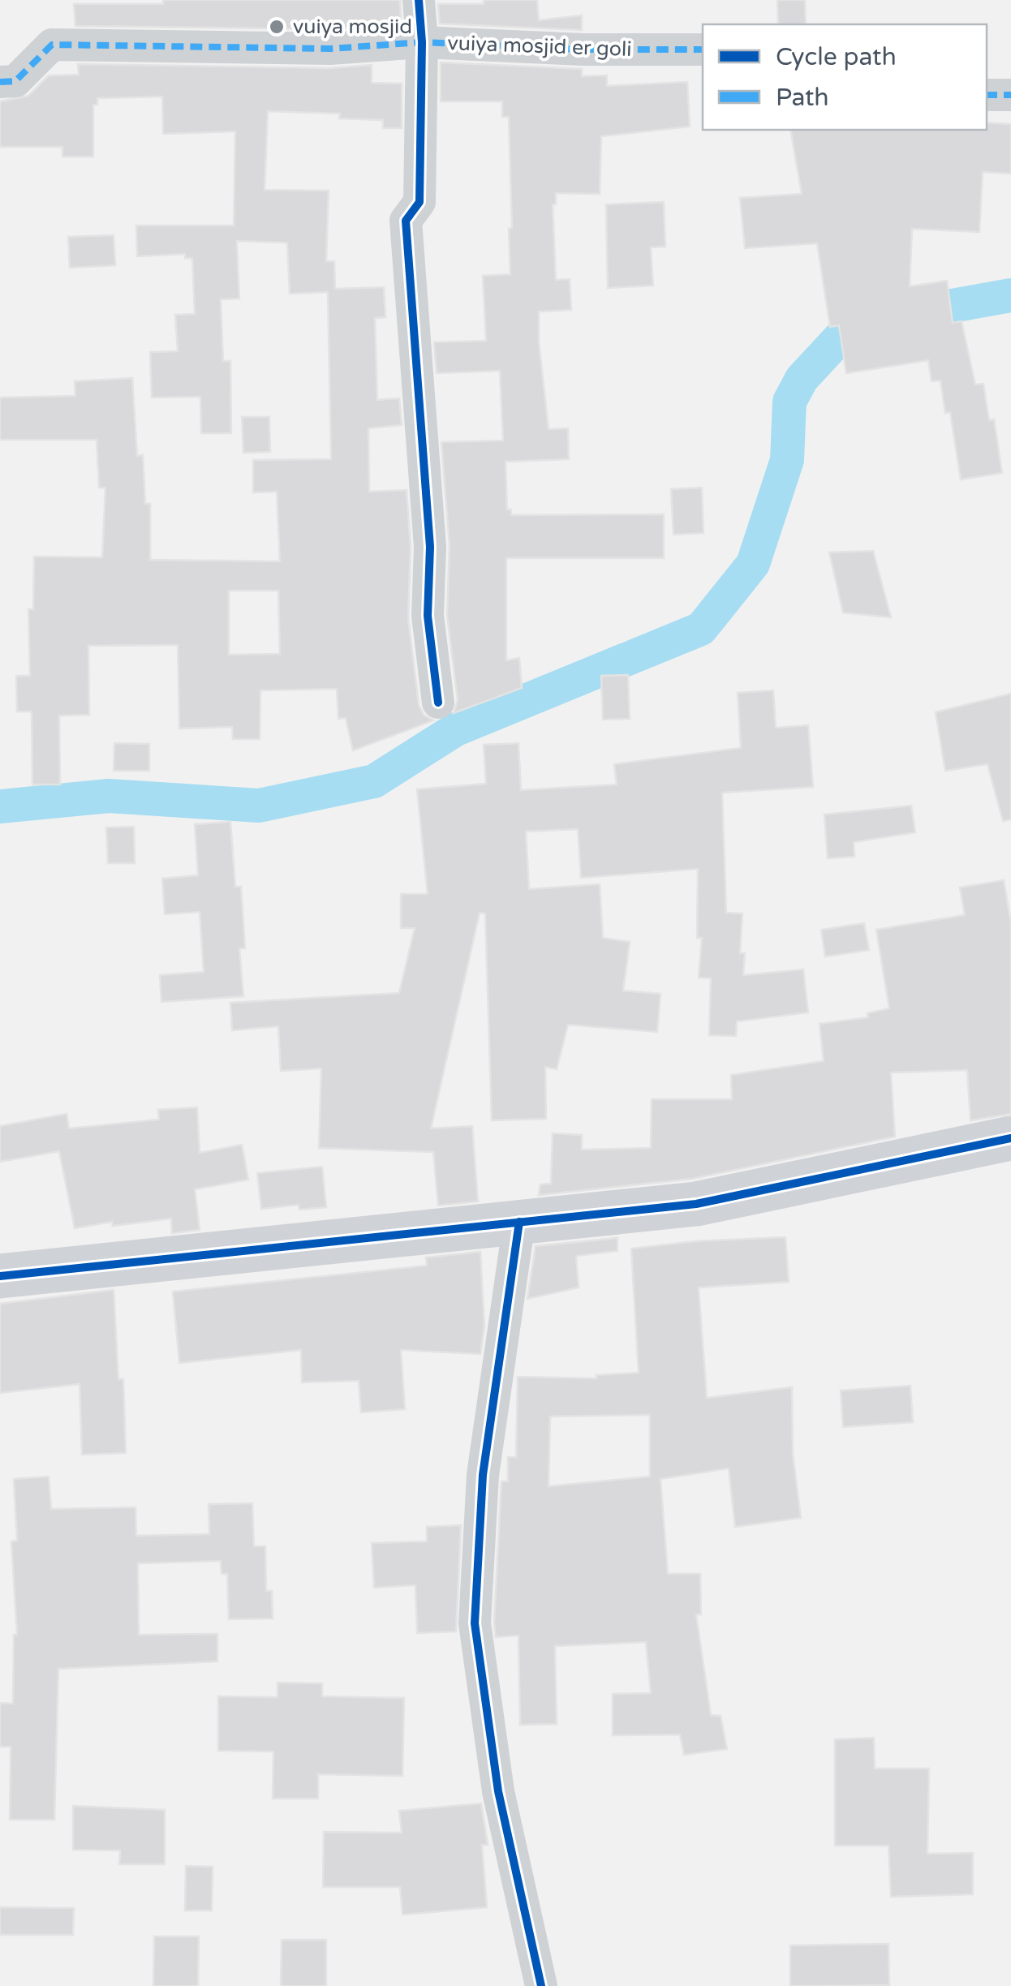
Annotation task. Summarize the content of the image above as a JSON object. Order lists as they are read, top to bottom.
{
  "streets": {
    "street": ["vuiya mosjid er goli"]
  },
  "places": ["vuiya mosjid"],
  "legend": ["Cycle path", "Path"]
}
